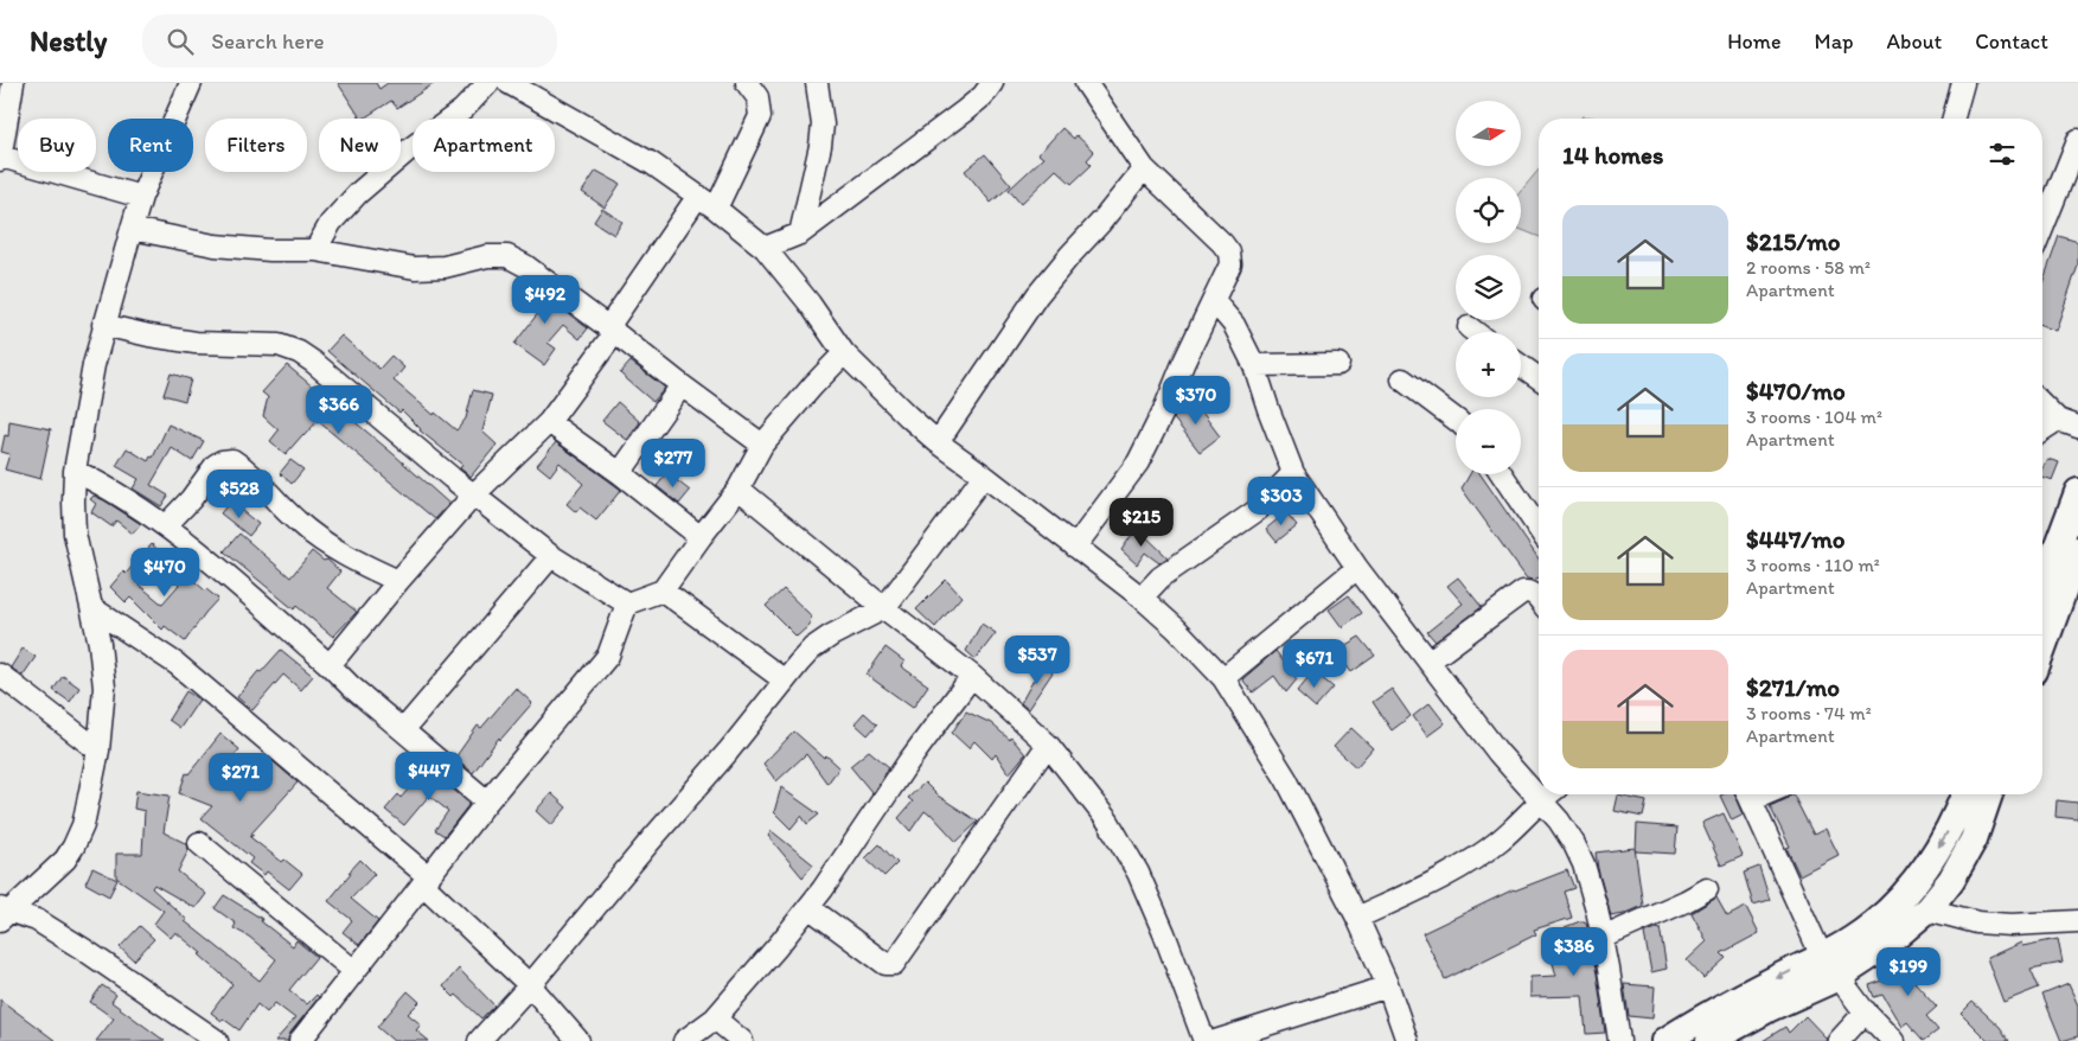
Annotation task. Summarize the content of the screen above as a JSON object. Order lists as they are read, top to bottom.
{
  "north": "right",
  "page": {
    "header": "Nestly",
    "search": "Search here",
    "nav": [
      "Home",
      "Map",
      "About",
      "Contact"
    ],
    "map_buttons": ["+", "−"],
    "chip": [
      "Buy",
      "Rent",
      "Filters",
      "New",
      "Apartment"
    ],
    "heading": "14 homes",
    "list": [
      {
        "name": "$215/mo",
        "note": "2 rooms · 58 m² · Apartment"
      },
      {
        "name": "$470/mo",
        "note": "3 rooms · 104 m² · Apartment"
      },
      {
        "name": "$447/mo",
        "note": "3 rooms · 110 m² · Apartment"
      },
      {
        "name": "$271/mo",
        "note": "3 rooms · 74 m² · Apartment"
      }
    ],
    "price": [
      "$492",
      "$370",
      "$366",
      "$277",
      "$528",
      "$303",
      "$215",
      "$470",
      "$537",
      "$671",
      "$447",
      "$271",
      "$386",
      "$199"
    ]
  }
}
